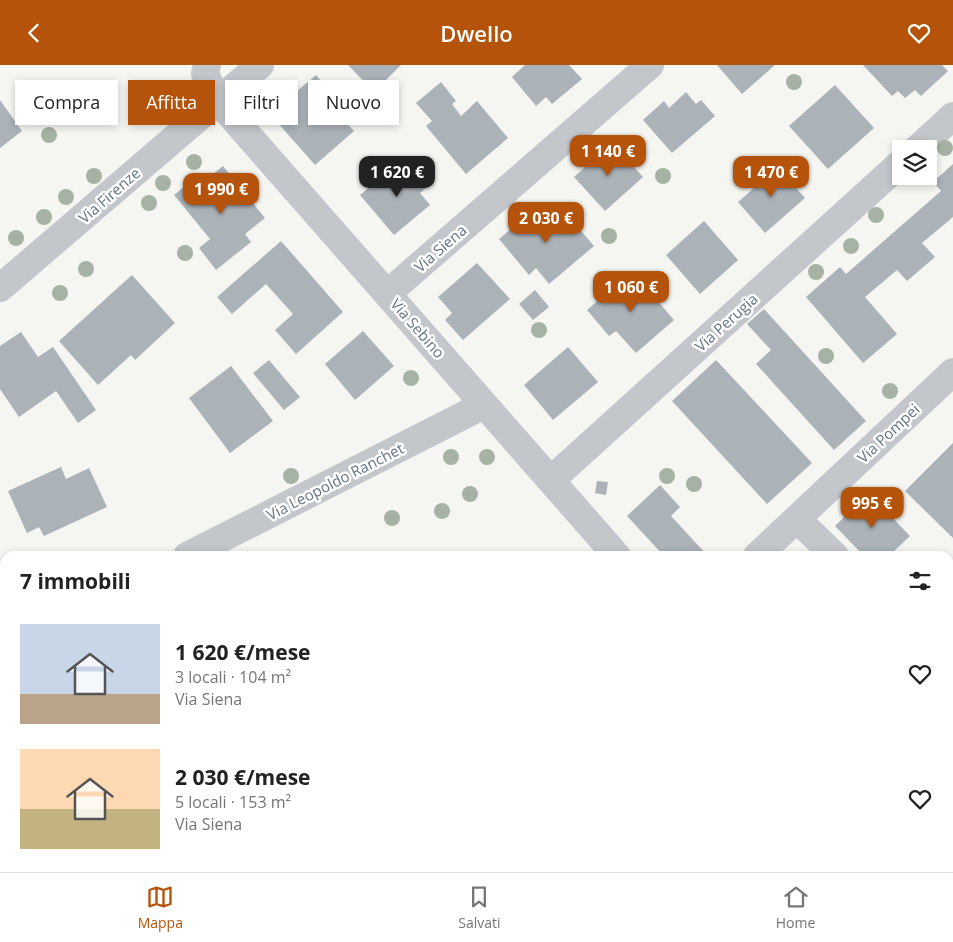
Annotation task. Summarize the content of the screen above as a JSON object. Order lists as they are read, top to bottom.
{
  "streets": {
    "street": [
      "Via Firenze",
      "Via Siena",
      "Via Perugia",
      "Via Sebino",
      "Via Pompei",
      "Via Leopoldo Ranchet"
    ]
  },
  "crossings": [
    ["Via Firenze", "Via Sebino"],
    ["Via Siena", "Via Sebino"],
    ["Via Perugia", "Via Sebino"],
    ["Via Sebino", "Via Leopoldo Ranchet"]
  ],
  "page": {
    "header": "Dwello",
    "chip": [
      "Compra",
      "Affitta",
      "Filtri",
      "Nuovo"
    ],
    "price": [
      "1 140 €",
      "1 620 €",
      "1 470 €",
      "1 990 €",
      "2 030 €",
      "1 060 €",
      "995 €"
    ],
    "heading": "7 immobili",
    "list": [
      {
        "name": "1 620 €/mese",
        "note": "3 locali · 104 m² · Via Siena"
      },
      {
        "name": "2 030 €/mese",
        "note": "5 locali · 153 m² · Via Siena"
      }
    ],
    "tabs": ["Mappa", "Salvati", "Home"]
  }
}
